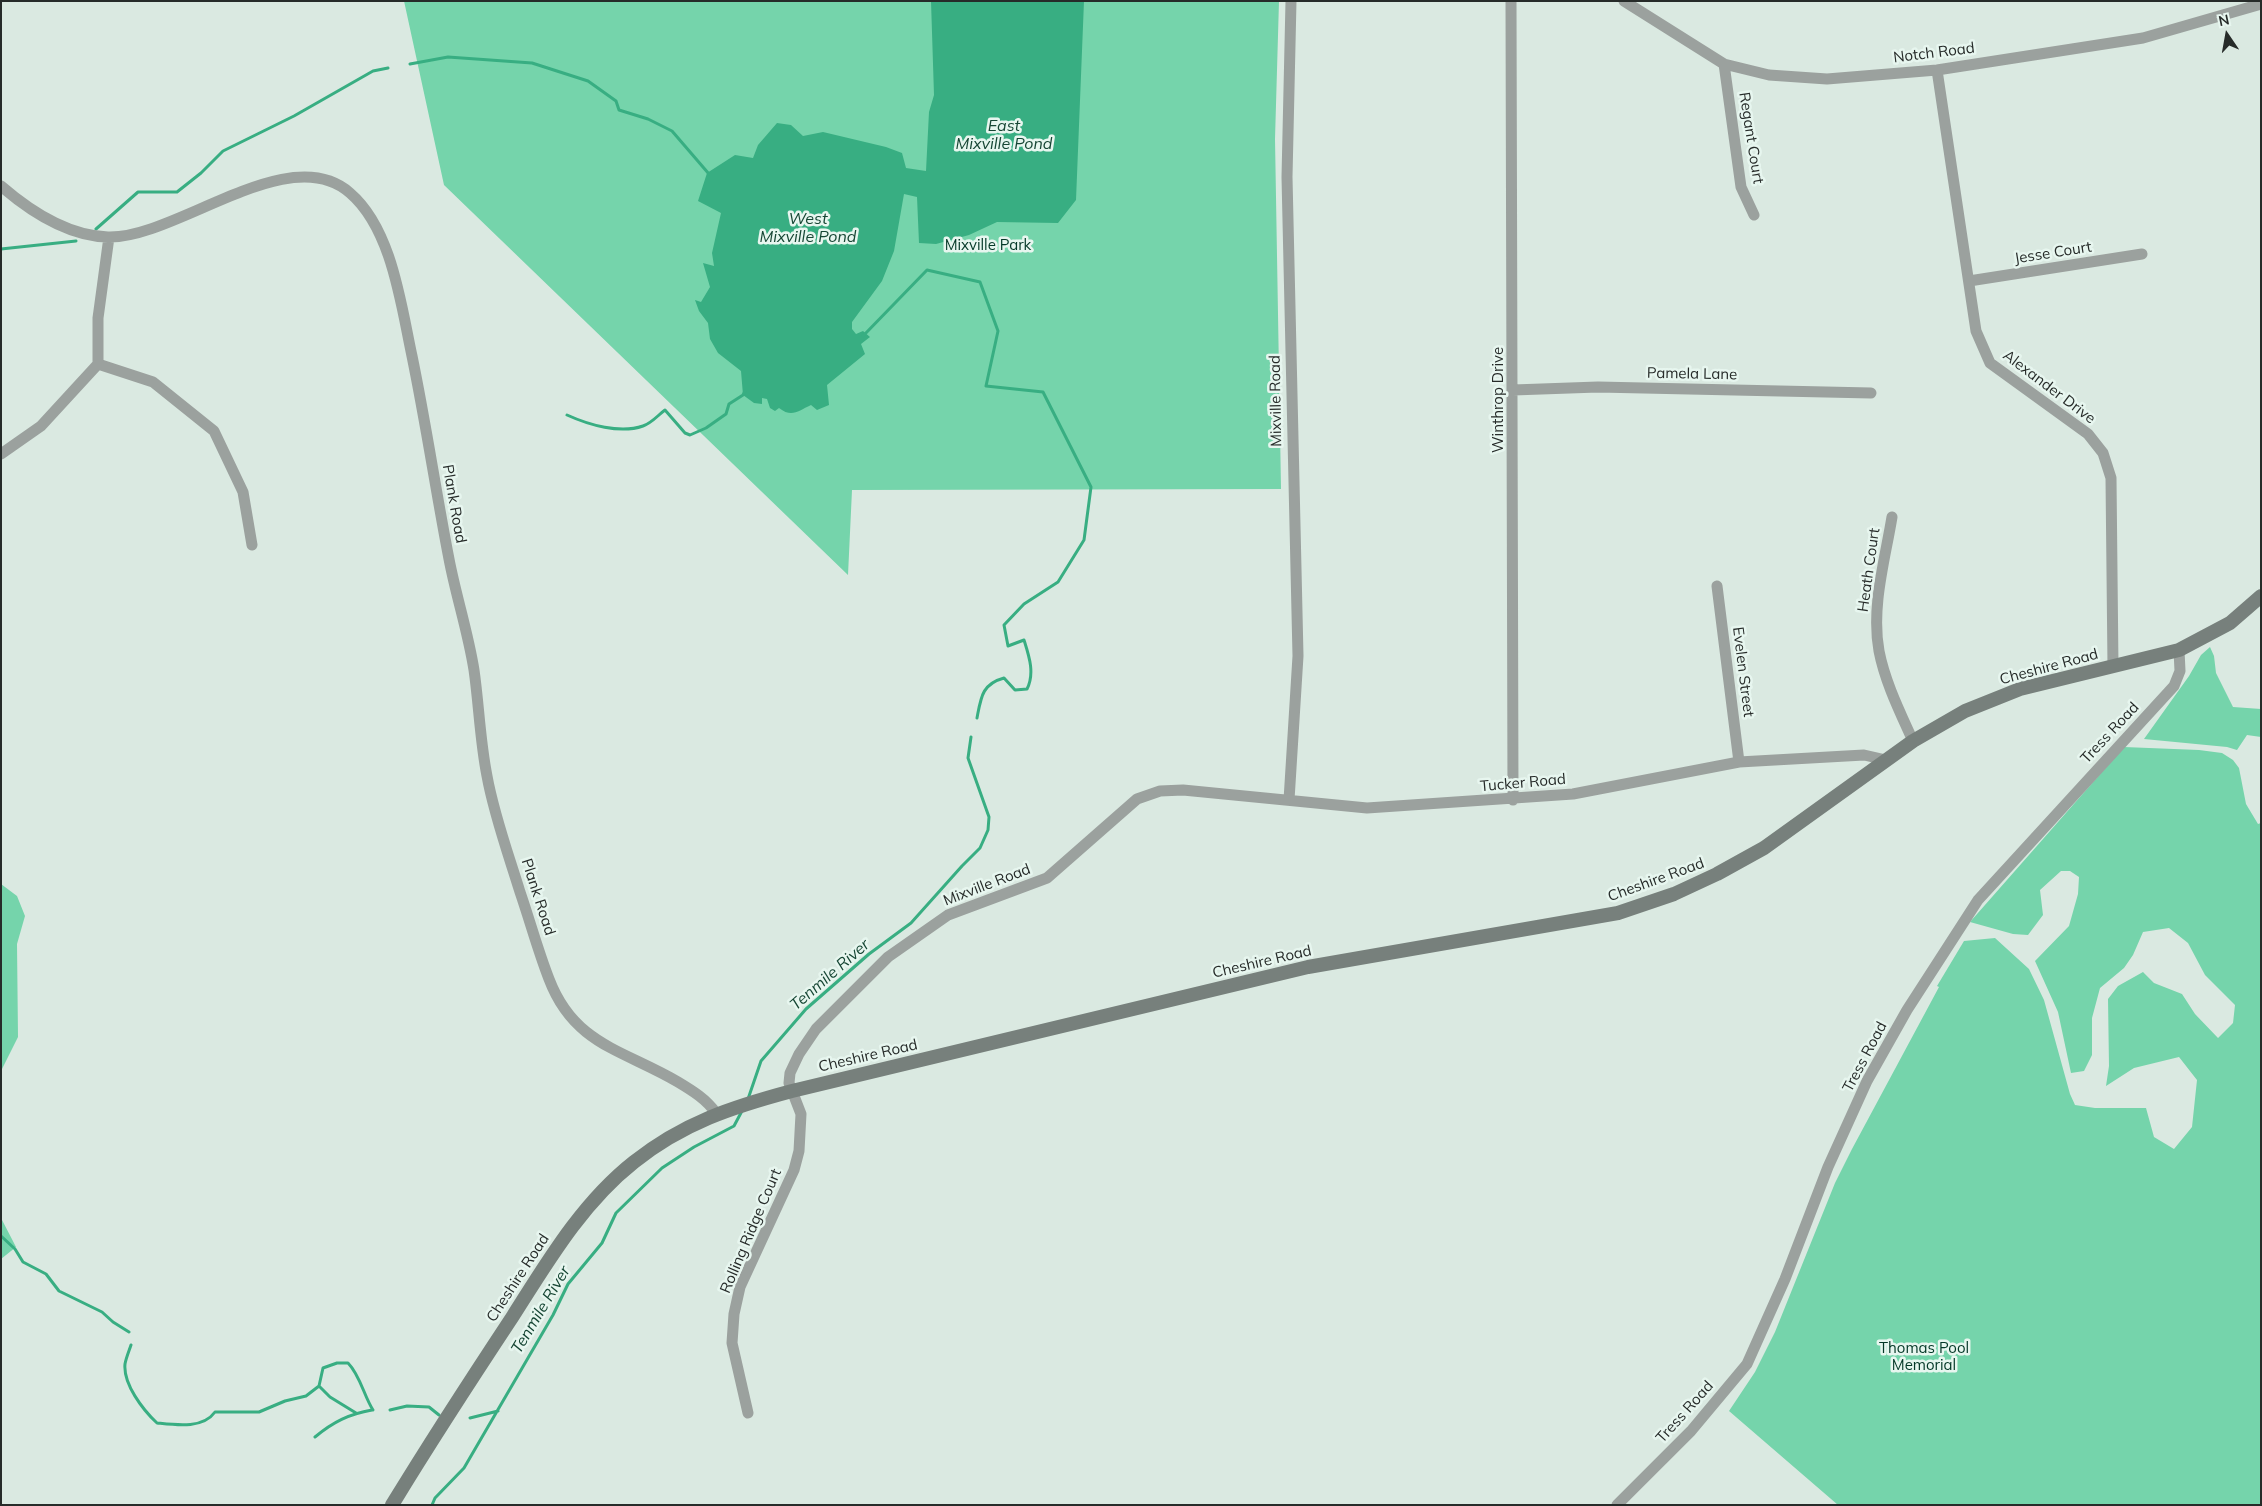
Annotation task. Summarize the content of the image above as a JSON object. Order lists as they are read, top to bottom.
{
  "streets": {
    "main road": ["Cheshire Road"],
    "street": [
      "Notch Road",
      "Regant Court",
      "Jesse Court",
      "Pamela Lane",
      "Alexander Drive",
      "Winthrop Drive",
      "Mixville Road",
      "Plank Road",
      "Heath Court",
      "Evelen Street",
      "Tress Road",
      "Tucker Road",
      "Rolling Ridge Court"
    ]
  },
  "crossings": [
    ["Notch Road", "Regant Court"],
    ["Notch Road", "Alexander Drive"],
    ["Jesse Court", "Alexander Drive"],
    ["Pamela Lane", "Winthrop Drive"],
    ["Alexander Drive", "Cheshire Road"],
    ["Winthrop Drive", "Tucker Road"],
    ["Mixville Road", "Cheshire Road"],
    ["Mixville Road", "Tucker Road"],
    ["Mixville Road", "Rolling Ridge Court"],
    ["Plank Road", "Cheshire Road"],
    ["Heath Court", "Cheshire Road"],
    ["Cheshire Road", "Tress Road"],
    ["Cheshire Road", "Tucker Road"],
    ["Cheshire Road", "Rolling Ridge Court"],
    ["Evelen Street", "Tucker Road"]
  ],
  "water": ["East Mixville Pond", "West Mixville Pond", "Tenmile River"],
  "parks": ["Mixville Park", "Thomas Pool Memorial"],
  "north": "top"
}
